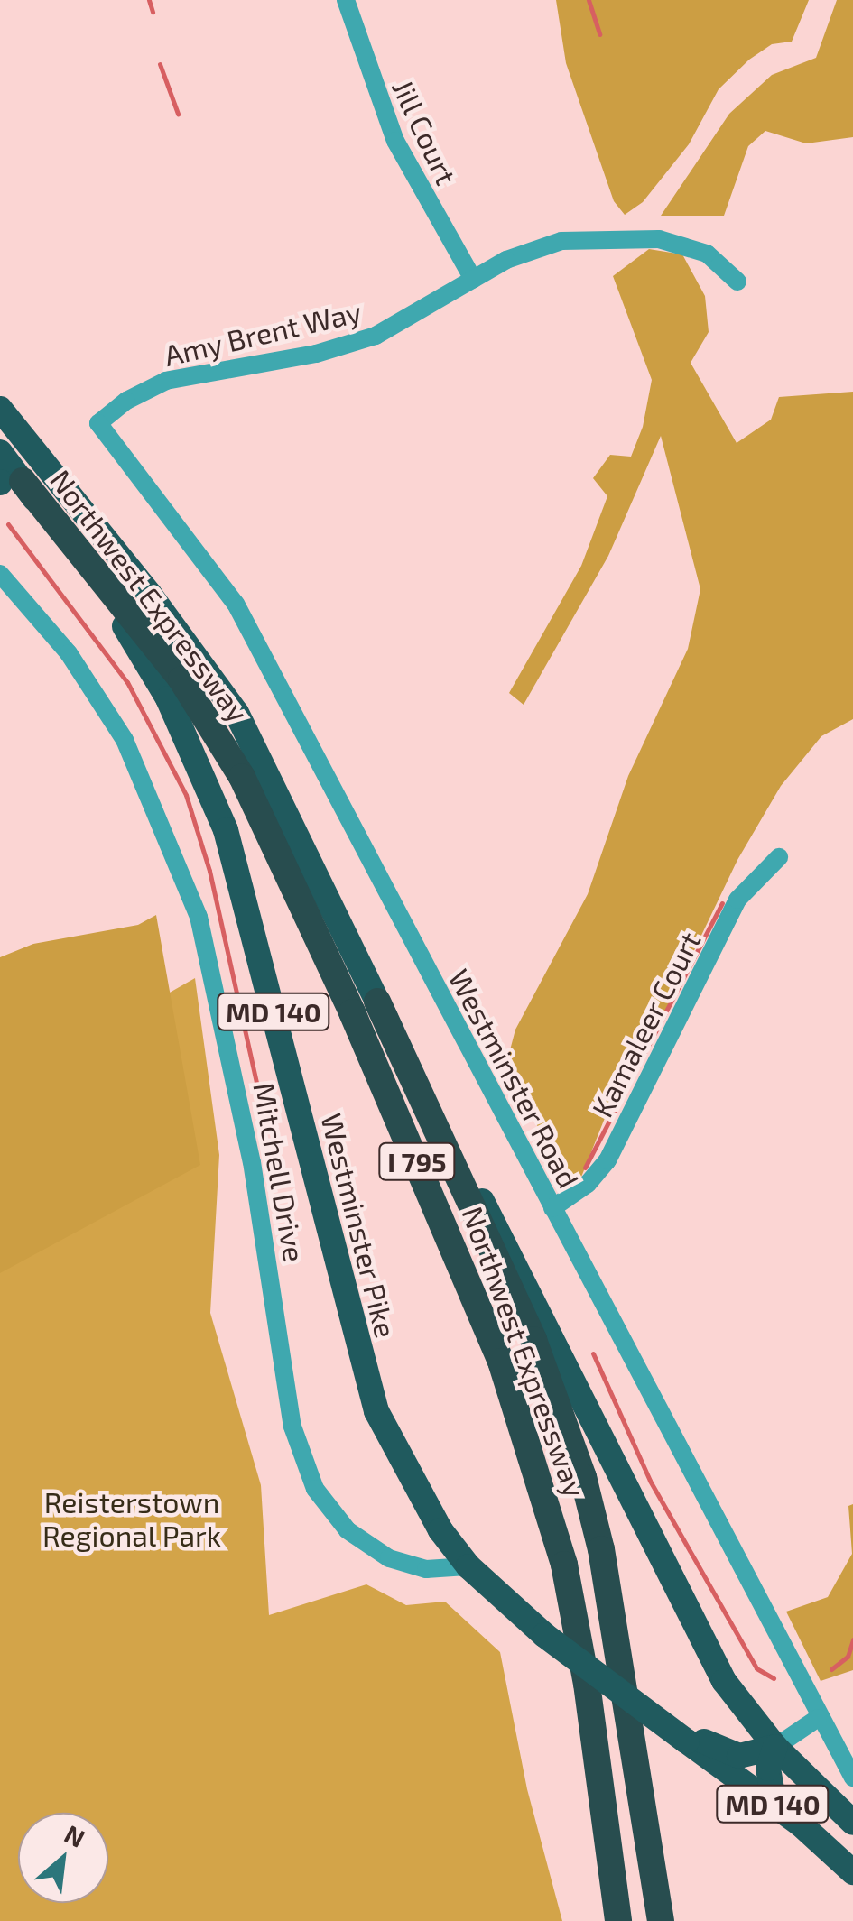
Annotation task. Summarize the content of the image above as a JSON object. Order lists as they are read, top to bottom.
{
  "streets": {
    "highway": [
      "Northwest Expressway",
      "MD 140",
      "I 795",
      "Westminster Pike"
    ],
    "street": [
      "Jill Court",
      "Amy Brent Way",
      "Kamaleer Court",
      "Westminster Road",
      "Mitchell Drive"
    ]
  },
  "crossings": [
    ["Jill Court", "Amy Brent Way"],
    ["Amy Brent Way", "Westminster Road"],
    ["Northwest Expressway", "MD 140"],
    ["Northwest Expressway", "Westminster Pike"],
    ["Kamaleer Court", "Westminster Road"],
    ["Mitchell Drive", "Westminster Pike"]
  ],
  "parks": ["Reisterstown Regional Park"],
  "north": "top right"
}
